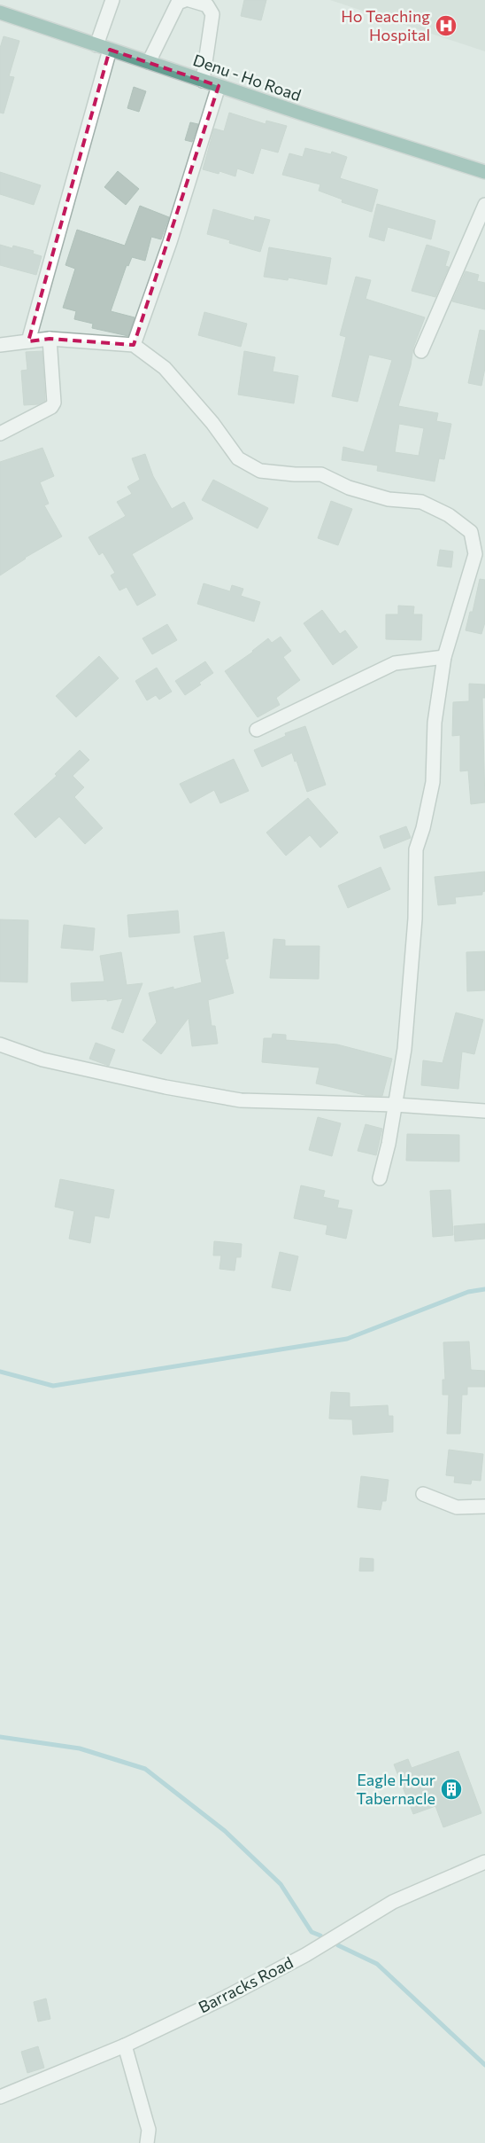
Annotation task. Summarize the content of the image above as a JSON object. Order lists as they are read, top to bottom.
{
  "streets": {
    "main road": ["Denu - Ho Road"],
    "street": ["Barracks Road"]
  },
  "places": {
    "hospital": ["Ho Teaching Hospital"],
    "building": ["Eagle Hour Tabernacle"]
  }
}
